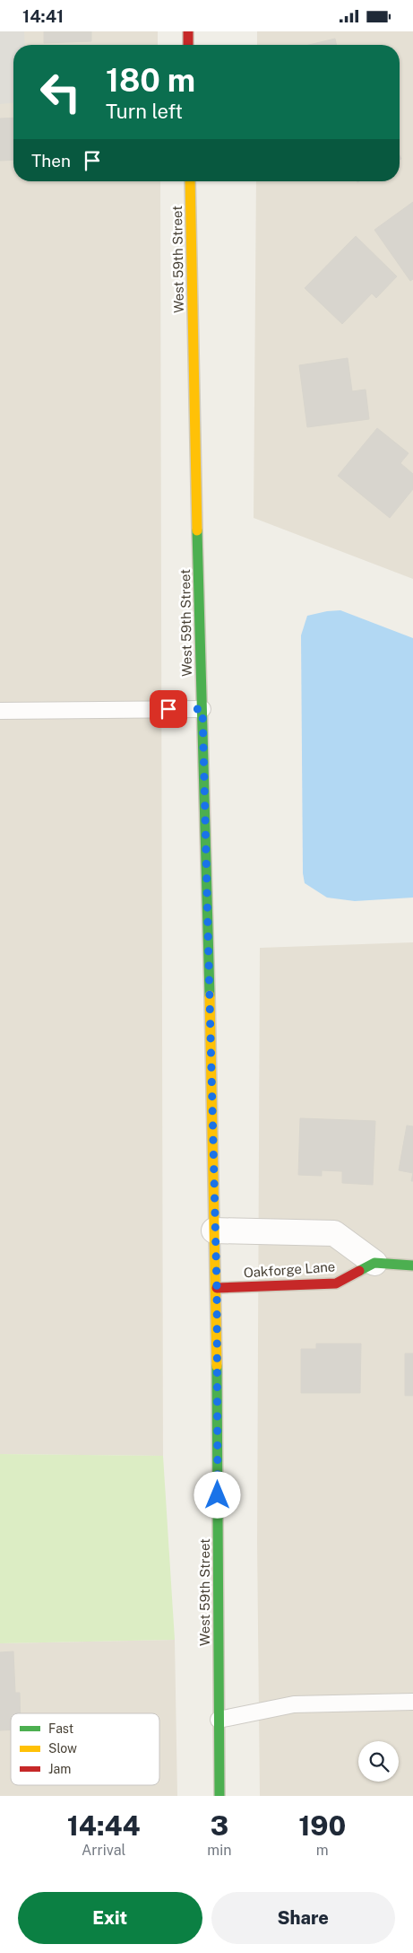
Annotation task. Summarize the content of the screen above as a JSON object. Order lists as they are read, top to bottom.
{
  "streets": {
    "street": ["West 59th Street", "Oakforge Lane"]
  },
  "crossings": [
    ["West 59th Street", "Oakforge Lane"]
  ],
  "legend": ["Fast", "Slow", "Jam"],
  "page": {
    "status": "14:41",
    "turn": ["180 m", "Turn left"],
    "then": "Then",
    "eta": [
      "14:44",
      "Arrival",
      "3",
      "min",
      "190",
      "m"
    ],
    "buttons": ["Exit", "Share"]
  }
}
